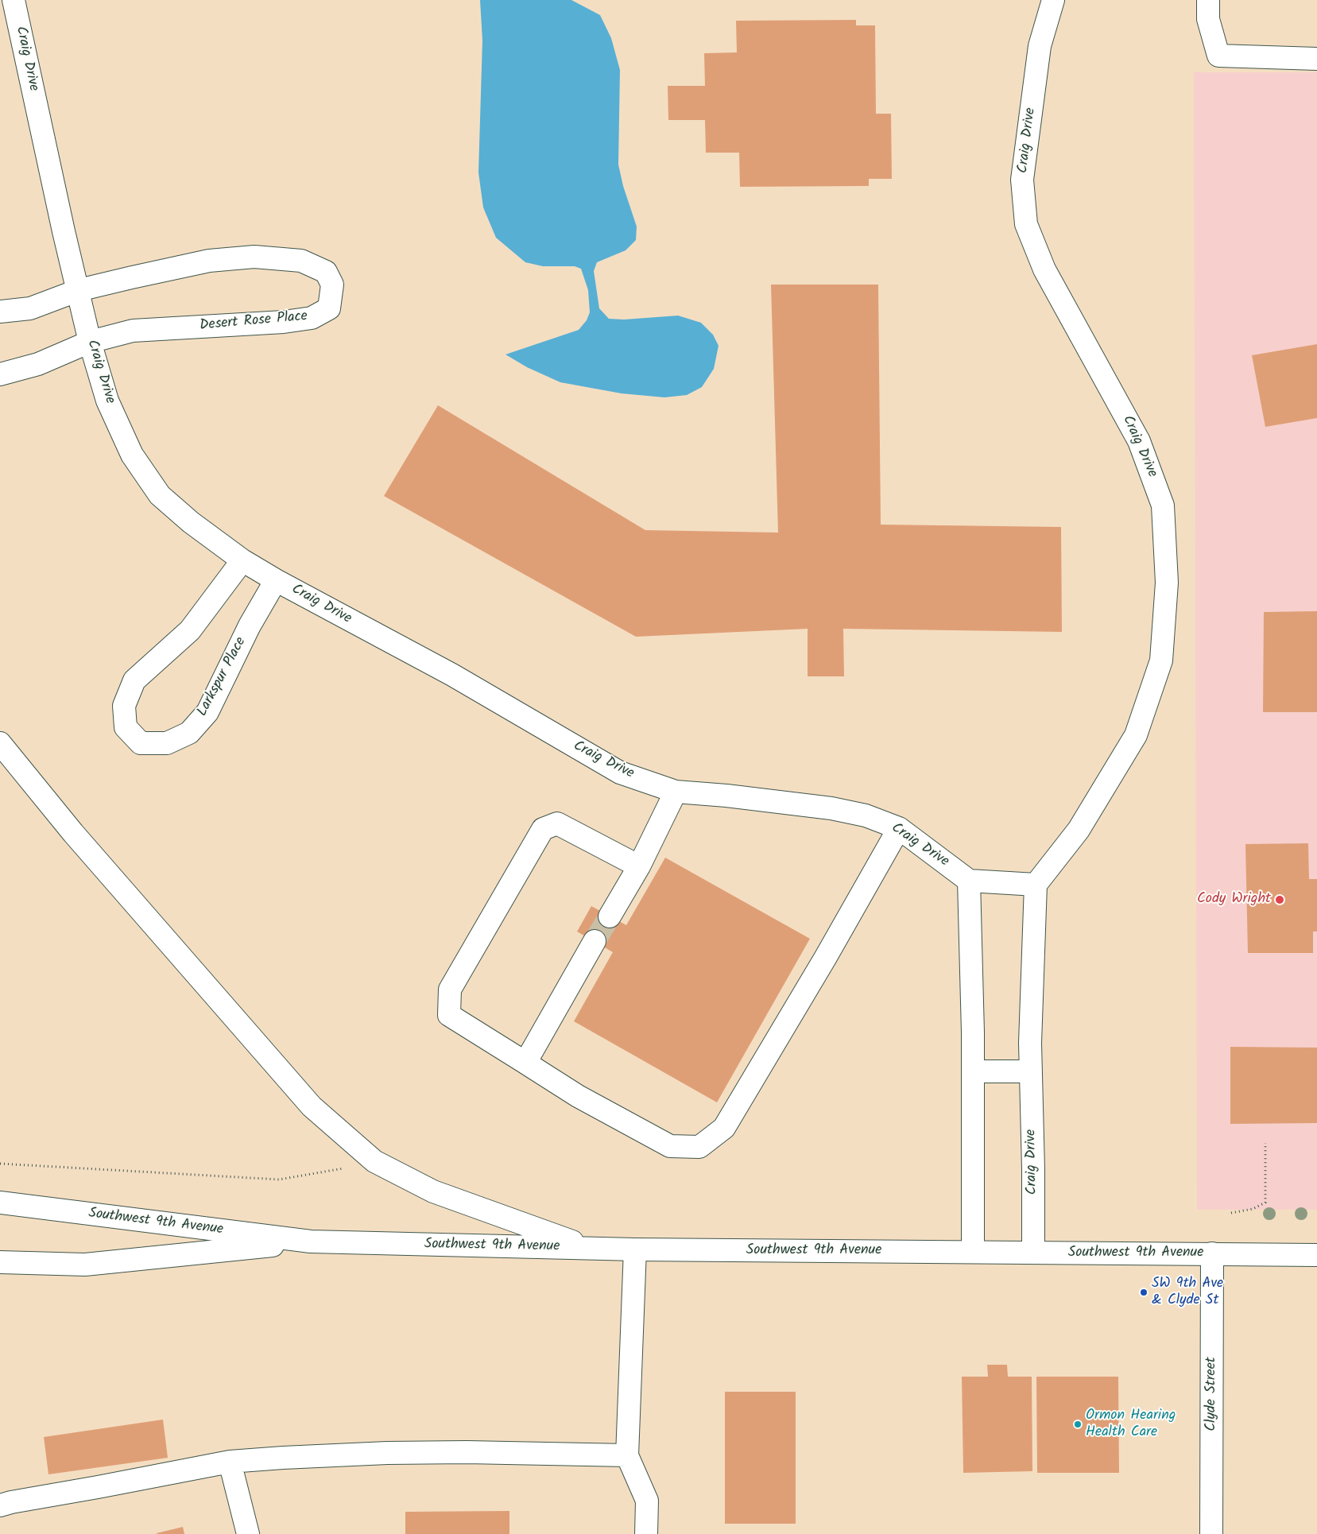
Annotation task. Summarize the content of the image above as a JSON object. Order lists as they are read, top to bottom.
{
  "streets": {
    "main road": [
      "Craig Drive",
      "Desert Rose Place",
      "Larkspur Place",
      "Southwest 9th Avenue",
      "Clyde Street"
    ]
  },
  "crossings": [
    ["Craig Drive", "Desert Rose Place"],
    ["Craig Drive", "Larkspur Place"],
    ["Craig Drive", "Southwest 9th Avenue"],
    ["Southwest 9th Avenue", "Clyde Street"]
  ],
  "places": ["Cody Wright", "SW 9th Ave & Clyde St", "Ormon Hearing Health Care"]
}
